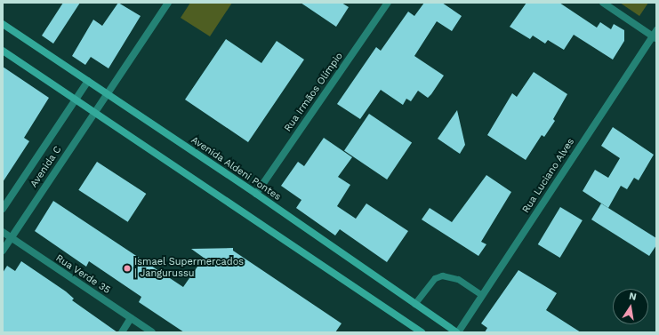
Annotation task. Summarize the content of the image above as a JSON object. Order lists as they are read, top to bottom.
{
  "streets": {
    "main road": ["Avenida Aldeni Pontes"],
    "street": [
      "Rua Irmãos Olímpio",
      "Avenida C",
      "Rua Luciano Alves",
      "Rua Verde 35"
    ]
  },
  "crossings": [
    ["Rua Irmãos Olímpio", "Avenida Aldeni Pontes"],
    ["Avenida C", "Avenida Aldeni Pontes"],
    ["Avenida C", "Rua Verde 35"],
    ["Avenida Aldeni Pontes", "Rua Luciano Alves"]
  ],
  "places": ["Ismael Supermercados | Jangurussu"],
  "north": "top"
}
